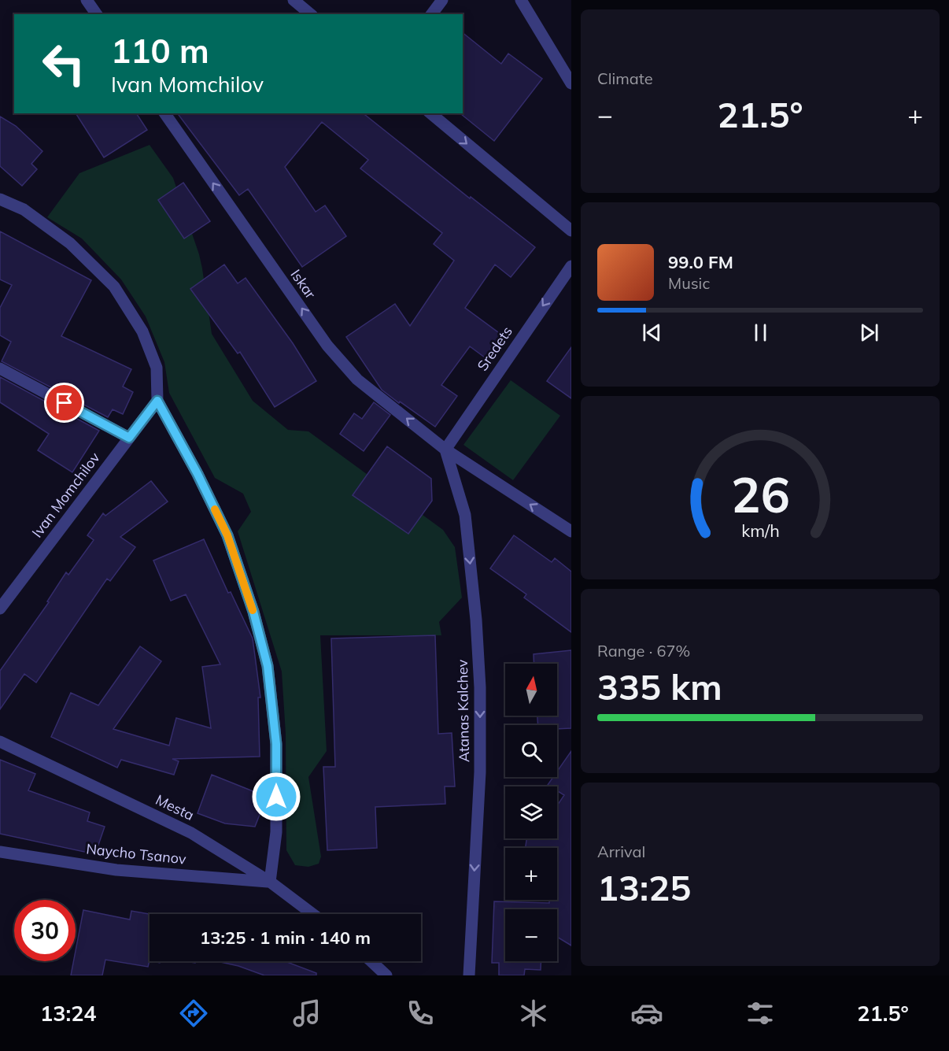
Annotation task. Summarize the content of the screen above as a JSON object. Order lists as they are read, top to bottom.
{
  "streets": {
    "street": [
      "Iskar",
      "Sredets",
      "Ivan Momchilov",
      "Atanas Kalchev",
      "Mesta",
      "Naycho Tsanov"
    ]
  },
  "crossings": [
    ["Iskar", "Sredets"],
    ["Iskar", "Atanas Kalchev"],
    ["Sredets", "Atanas Kalchev"],
    ["Mesta", "Naycho Tsanov"]
  ],
  "one_way": ["Iskar", "Sredets", "Atanas Kalchev"],
  "north": "top",
  "page": {
    "tile": [
      "Climate",
      ["Range · 67%", "335 km"],
      ["Arrival", "13:25"]
    ],
    "turn": ["110 m", "Ivan Momchilov"],
    "heat": ["−", "21.5°", "+"],
    "song": ["99.0 FM", "Music"],
    "map_buttons": ["+", "−"],
    "limit": "30",
    "trip": "13:25 · 1 min · 140 m",
    "tabs": ["13:24", "21.5°"],
    "gauge": ["26", "km/h"]
  }
}
